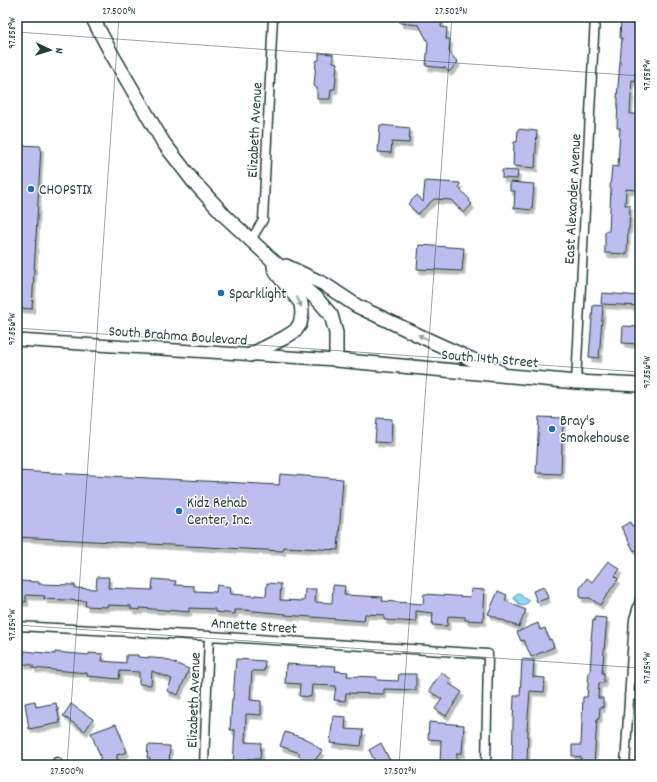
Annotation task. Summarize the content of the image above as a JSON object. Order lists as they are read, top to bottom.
{
  "streets": {
    "main road": ["South Brahma Boulevard", "South 14th Street"],
    "street": ["Elizabeth Avenue", "East Alexander Avenue", "Annette Street"]
  },
  "crossings": [
    ["Elizabeth Avenue", "Annette Street"],
    ["East Alexander Avenue", "South 14th Street"],
    ["South Brahma Boulevard", "South 14th Street"]
  ],
  "places": [
    "CHOPSTIX",
    "Sparklight",
    "Bray's Smokehouse",
    "Kidz Rehab Center, Inc."
  ],
  "north": "right",
  "coordinates": [
    "27.500°N",
    "27.502°N",
    "97.858°W",
    "97.856°W",
    "97.854°W"
  ]
}
